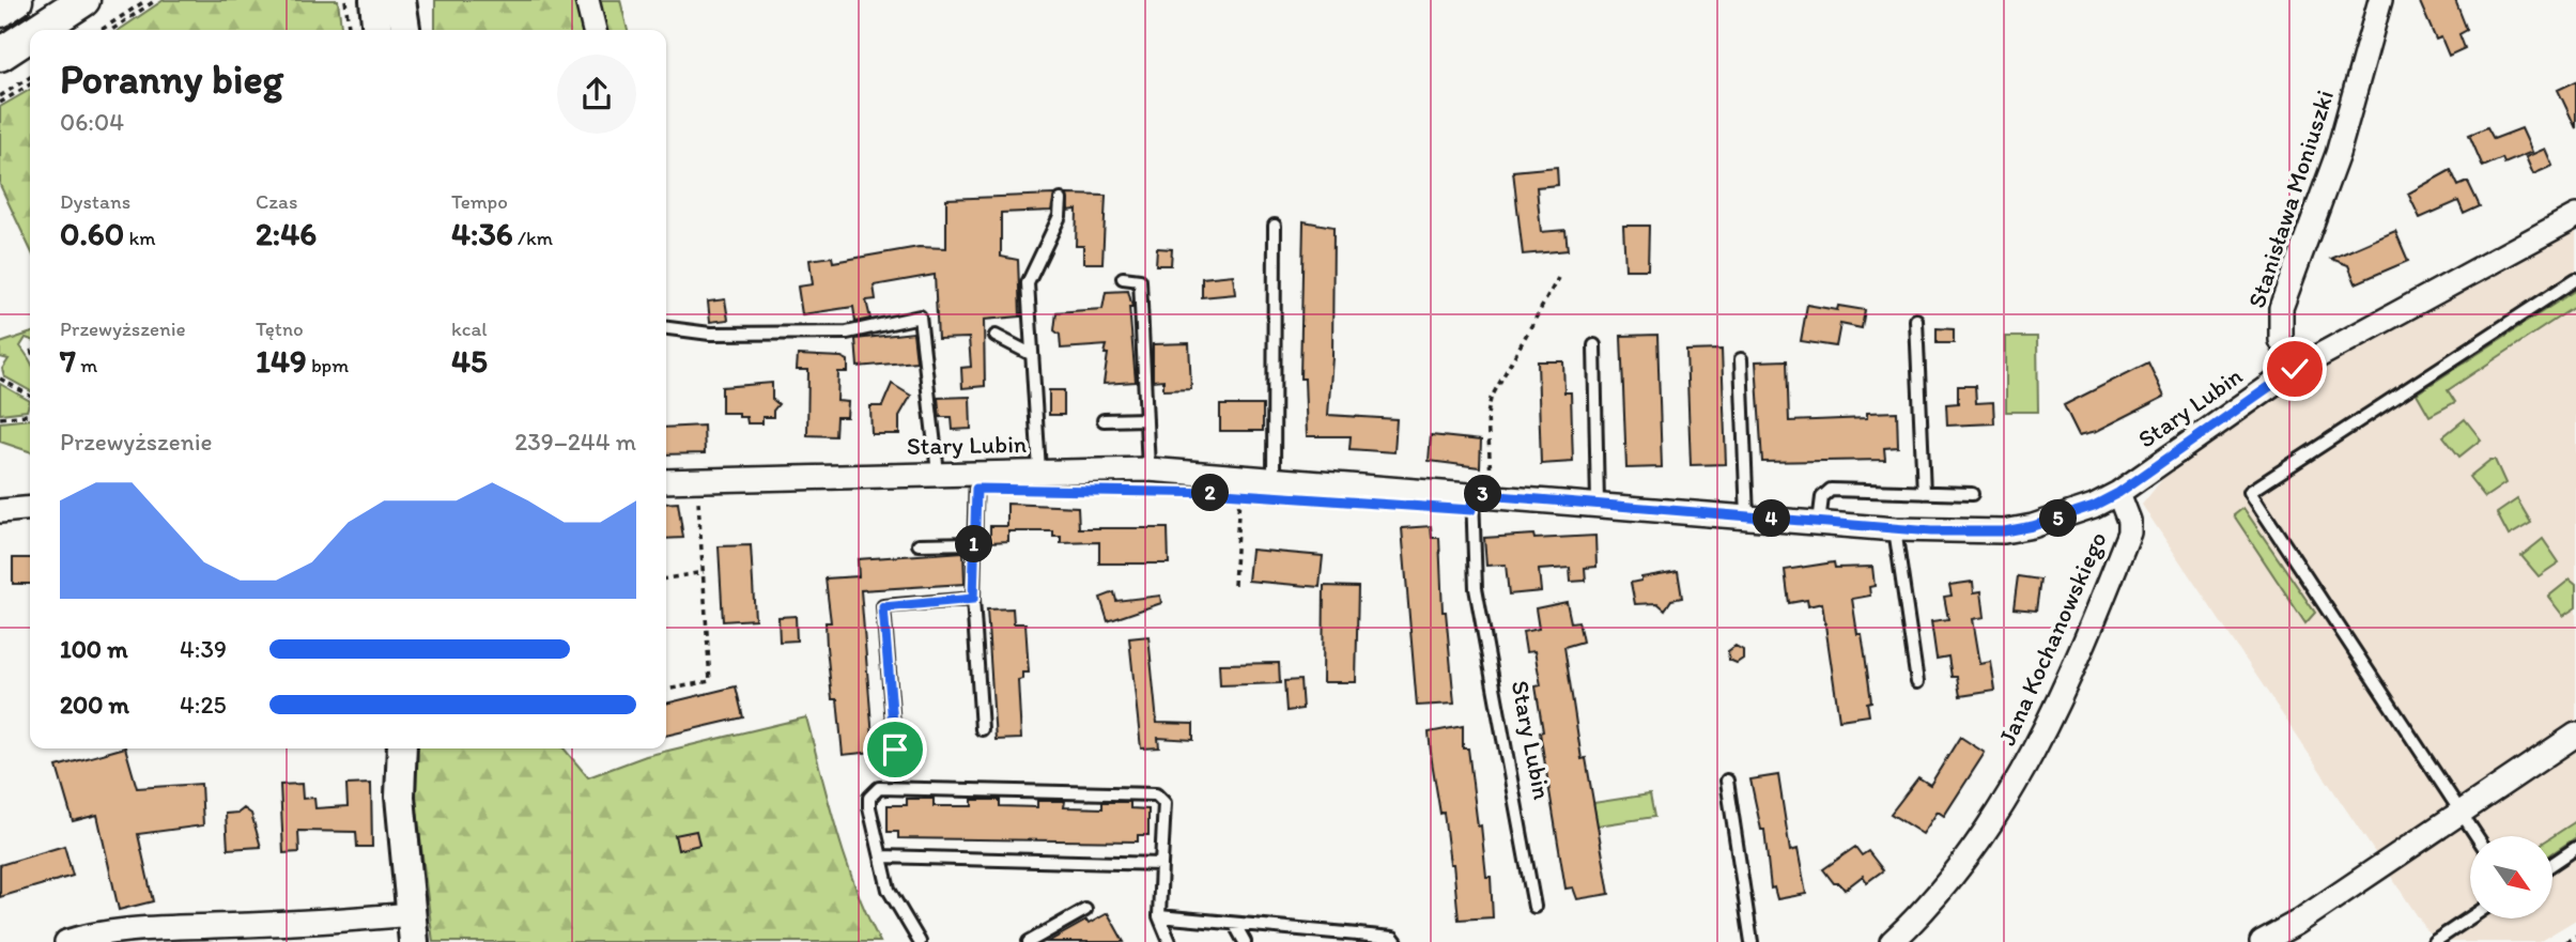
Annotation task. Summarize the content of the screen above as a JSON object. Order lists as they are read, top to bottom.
{
  "streets": {
    "street": ["Stanisława Moniuszki", "Stary Lubin", "Jana Kochanowskiego"]
  },
  "crossings": [
    ["Stanisława Moniuszki", "Stary Lubin"],
    ["Stary Lubin", "Jana Kochanowskiego"]
  ],
  "north": "bottom right",
  "page": {
    "heading": ["Poranny bieg", "06:04"],
    "stats": [
      ["Dystans", "0.60 km"],
      ["Czas", "2:46"],
      ["Tempo", "4:36 /km"],
      ["Przewyższenie", "7 m"],
      ["Tętno", "149 bpm"],
      ["kcal", "45"]
    ],
    "chart": ["Przewyższenie", "239–244 m"],
    "pins": [
      "2",
      "3",
      "4",
      "5",
      "1"
    ],
    "list": [
      {
        "name": "100 m",
        "note": "4:39"
      },
      {
        "name": "200 m",
        "note": "4:25"
      }
    ]
  }
}
